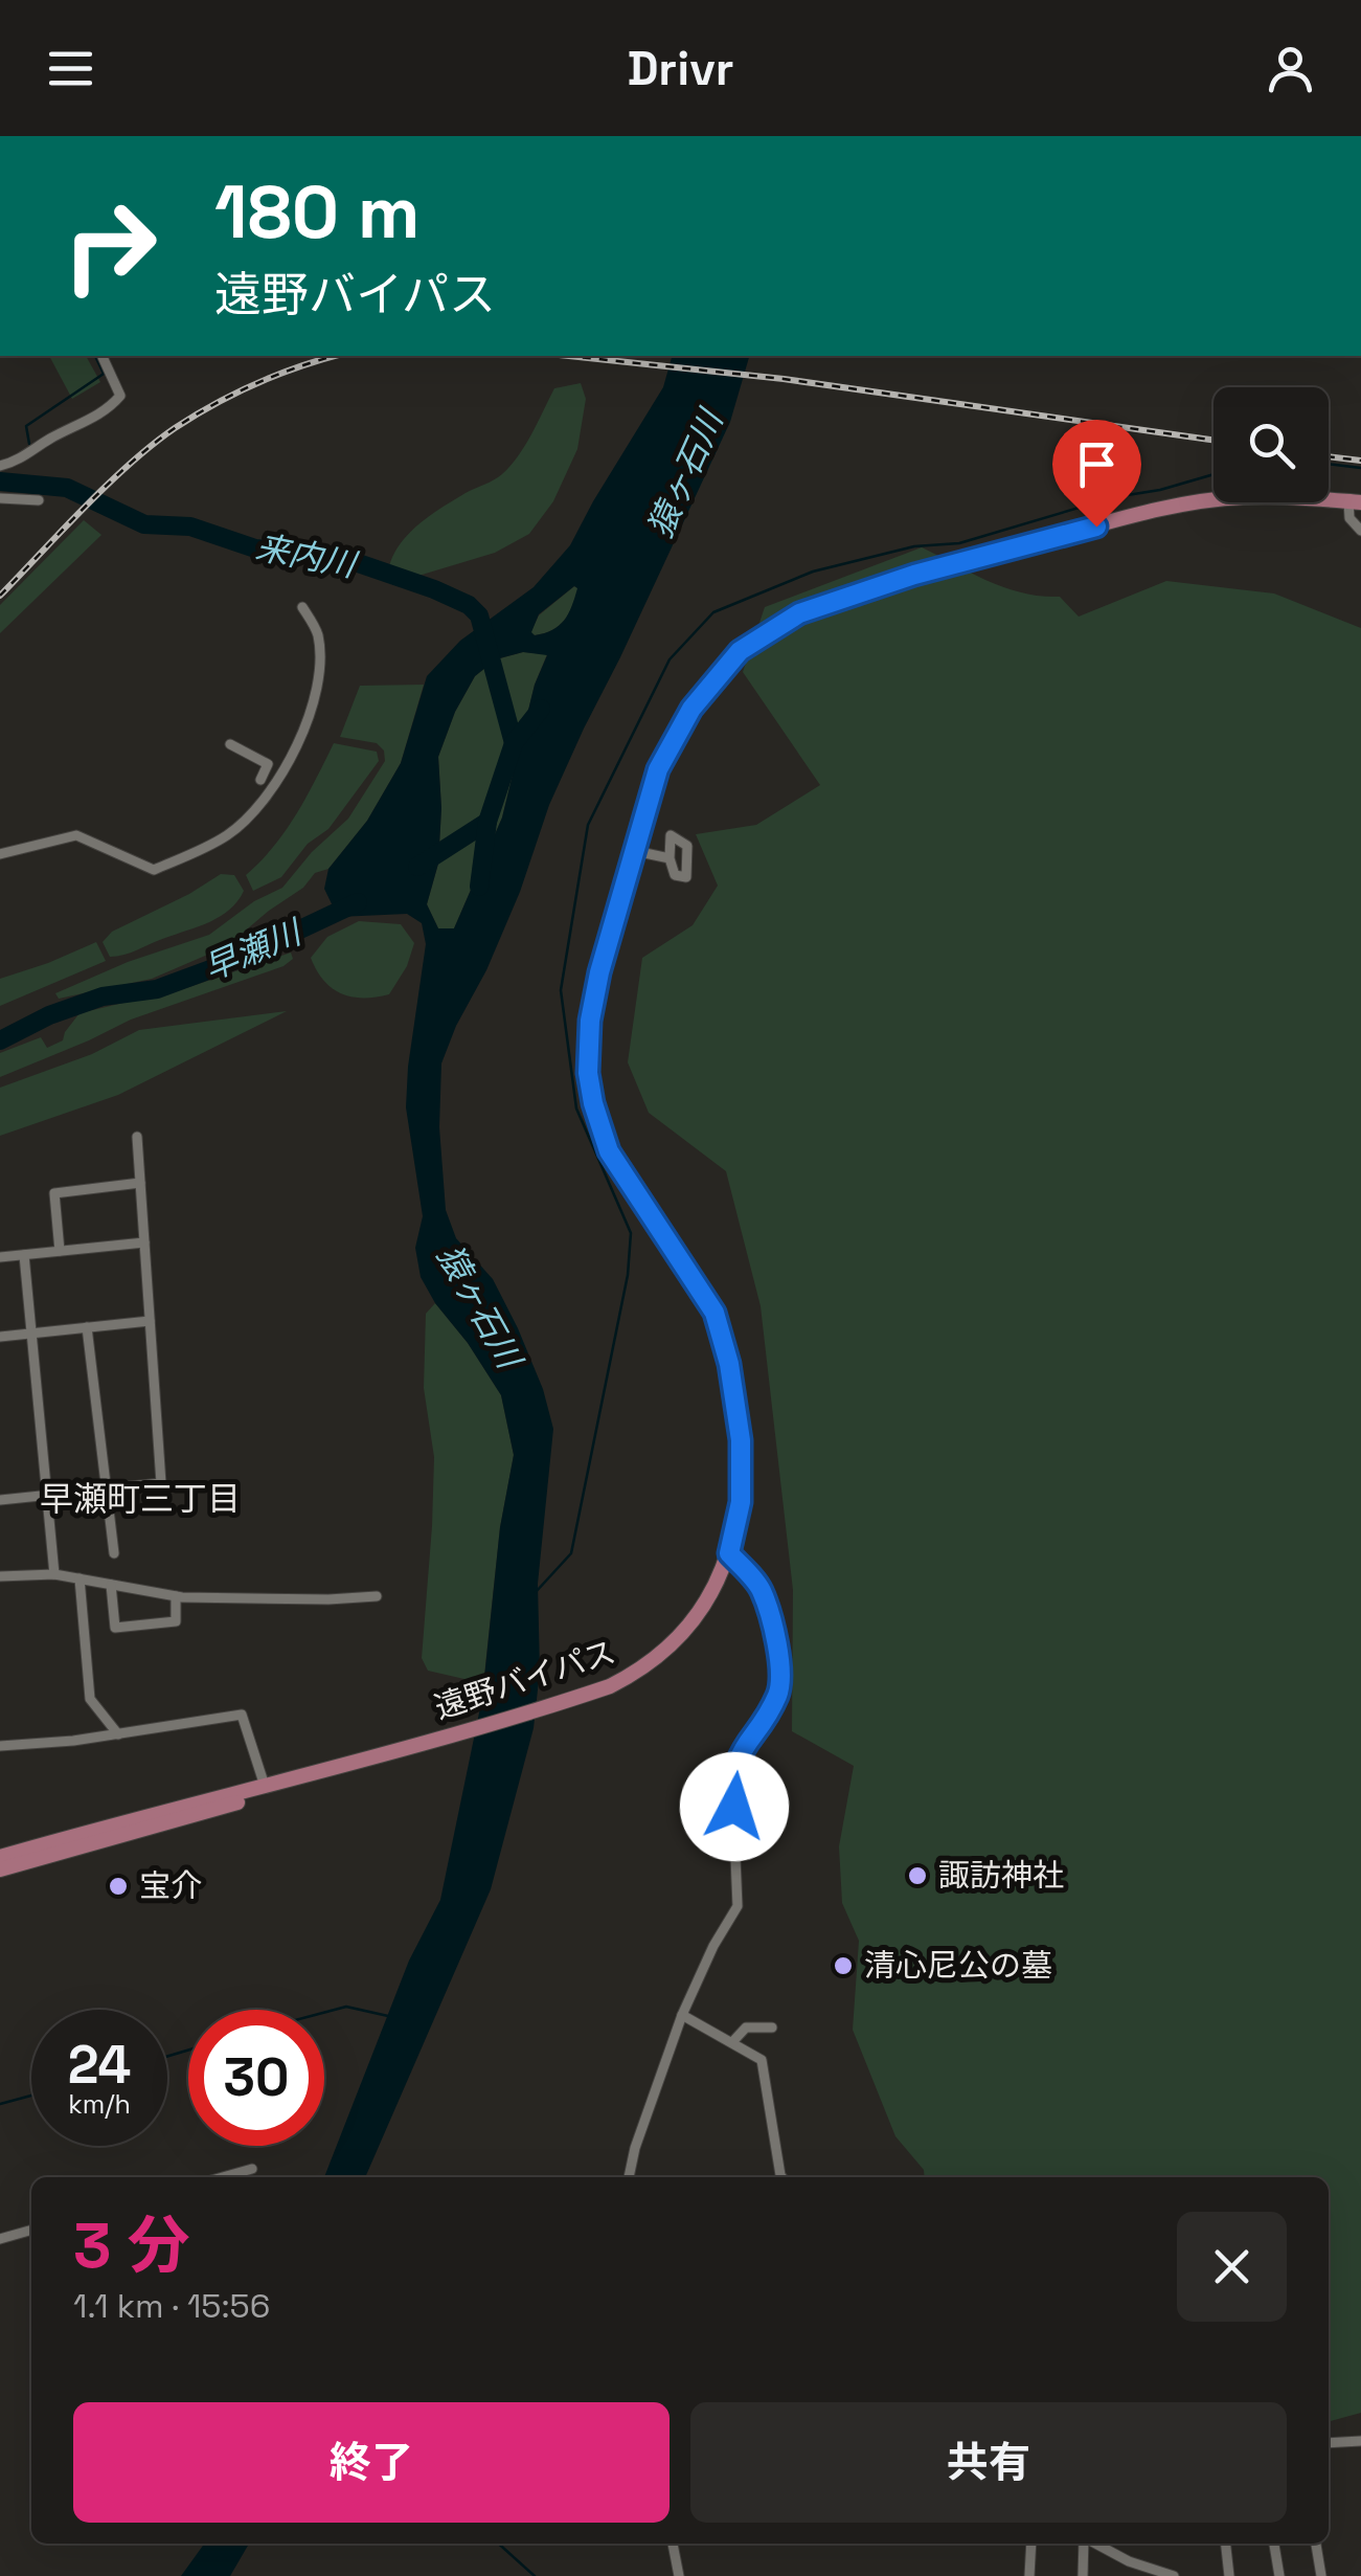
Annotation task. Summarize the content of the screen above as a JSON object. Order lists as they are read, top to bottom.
{
  "streets": {
    "highway": ["遠野バイパス"]
  },
  "districts": ["早瀬町三丁目"],
  "water": ["猿ヶ石川", "来内川", "早瀬川"],
  "places": ["諏訪神社", "宝介", "清心尼公の墓"],
  "page": {
    "header": "Drivr",
    "turn": ["180 m", "遠野バイパス"],
    "speed": "24 km/h",
    "limit": "30",
    "heading": ["3 分", "1.1 km · 15:56"],
    "buttons": ["終了", "共有"]
  }
}
